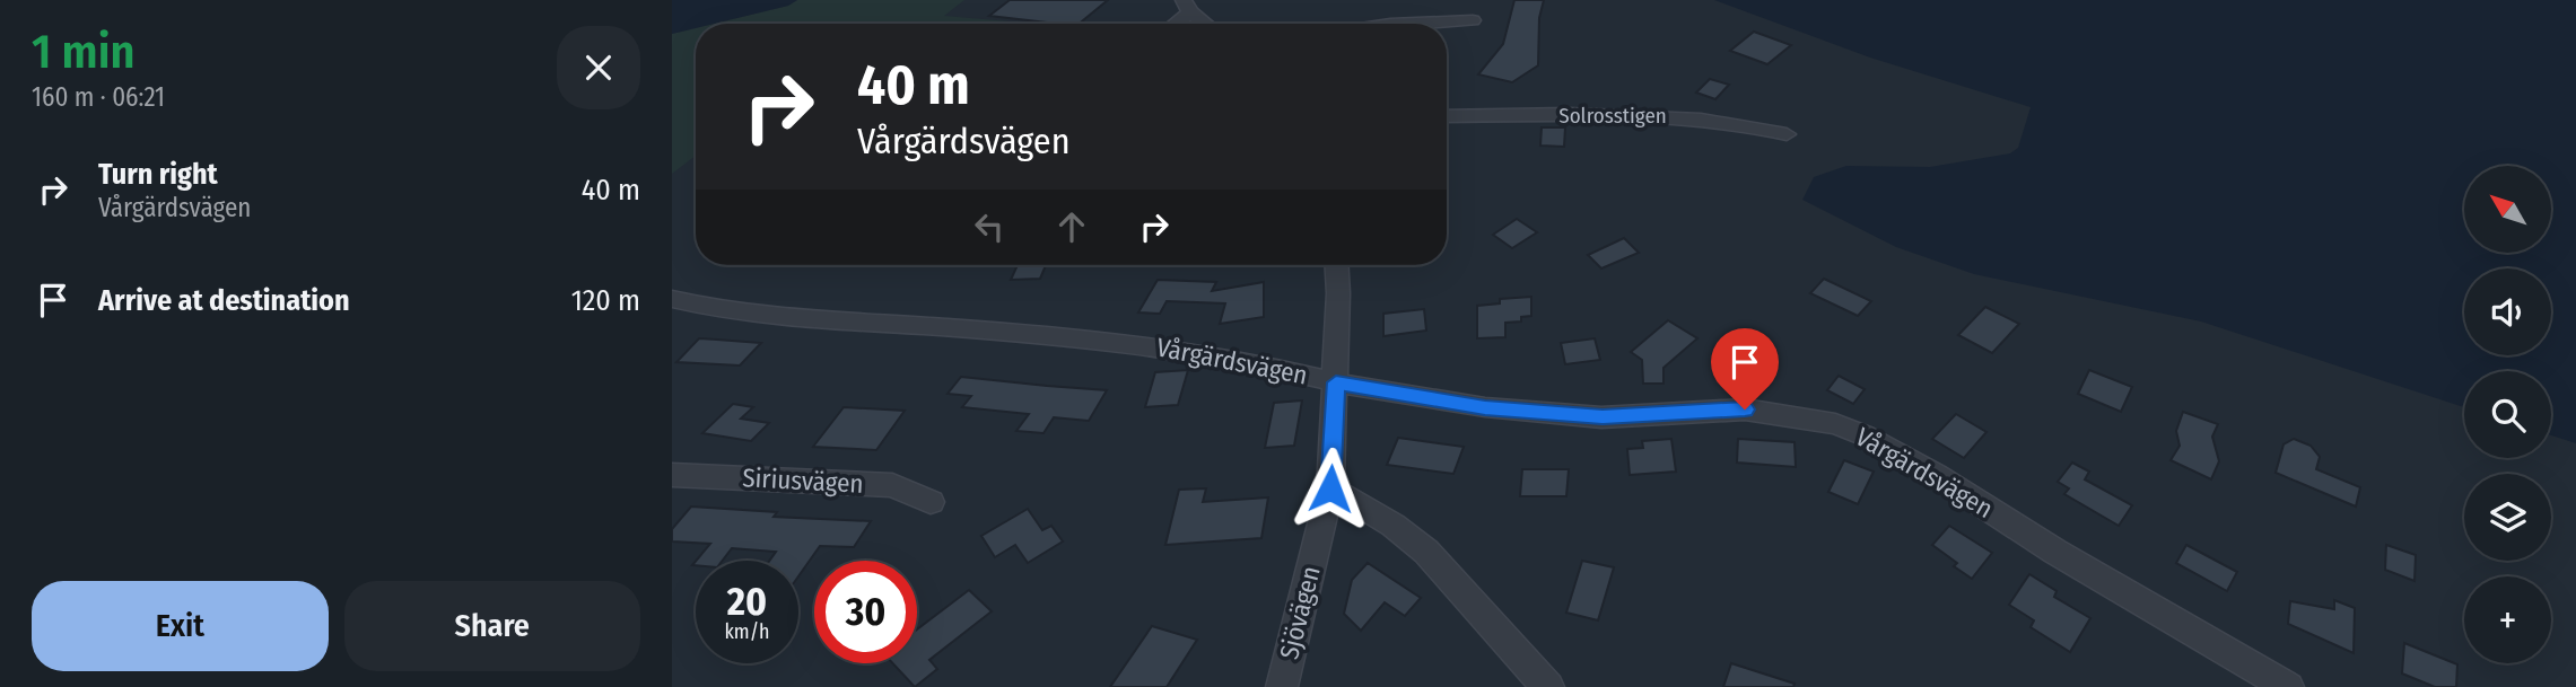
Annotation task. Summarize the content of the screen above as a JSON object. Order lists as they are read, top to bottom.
{
  "streets": {
    "street": [
      "Solrosstigen",
      "Vårgärdsvägen",
      "Siriusvägen",
      "Sjövägen"
    ]
  },
  "crossings": [
    ["Vårgärdsvägen", "Sjövägen"]
  ],
  "north": "top left",
  "page": {
    "heading": ["1 min", "160 m · 06:21"],
    "turn": ["40 m", "Vårgärdsvägen"],
    "list": [
      {
        "name": "Turn right",
        "note": "Vårgärdsvägen",
        "value": "40 m"
      },
      {
        "name": "Arrive at destination",
        "value": "120 m"
      }
    ],
    "map_buttons": "+",
    "speed": "20 km/h",
    "limit": "30",
    "buttons": ["Exit", "Share"]
  }
}
